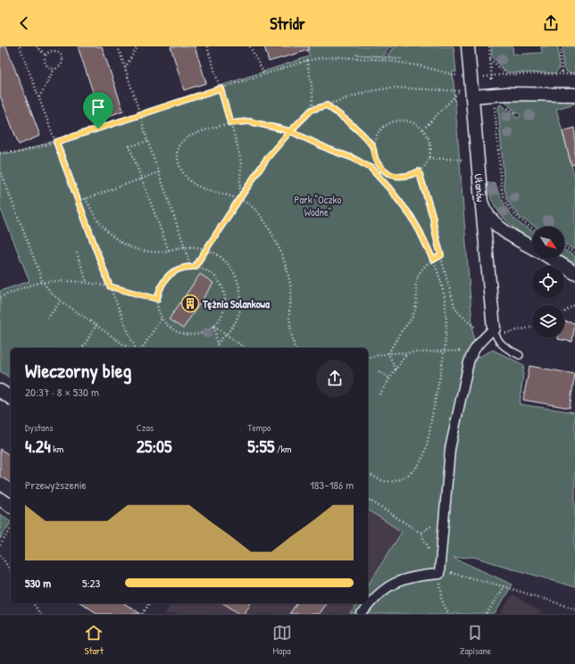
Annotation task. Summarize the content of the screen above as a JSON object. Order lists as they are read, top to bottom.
{
  "streets": {
    "street": ["Ułanów"]
  },
  "parks": ["Park \"Oczko Wodne\""],
  "places": {
    "building": ["Tężnia Solankowa"]
  },
  "north": "bottom right",
  "page": {
    "header": "Stridr",
    "heading": ["Wieczorny bieg", "20:37 · 8 × 530 m"],
    "stats": [
      ["Dystans", "4.24 km"],
      ["Czas", "25:05"],
      ["Tempo", "5:55 /km"]
    ],
    "chart": ["Przewyższenie", "183–186 m"],
    "list": [
      {
        "name": "530 m",
        "note": "5:23"
      }
    ],
    "tabs": ["Start", "Mapa", "Zapisane"]
  }
}
